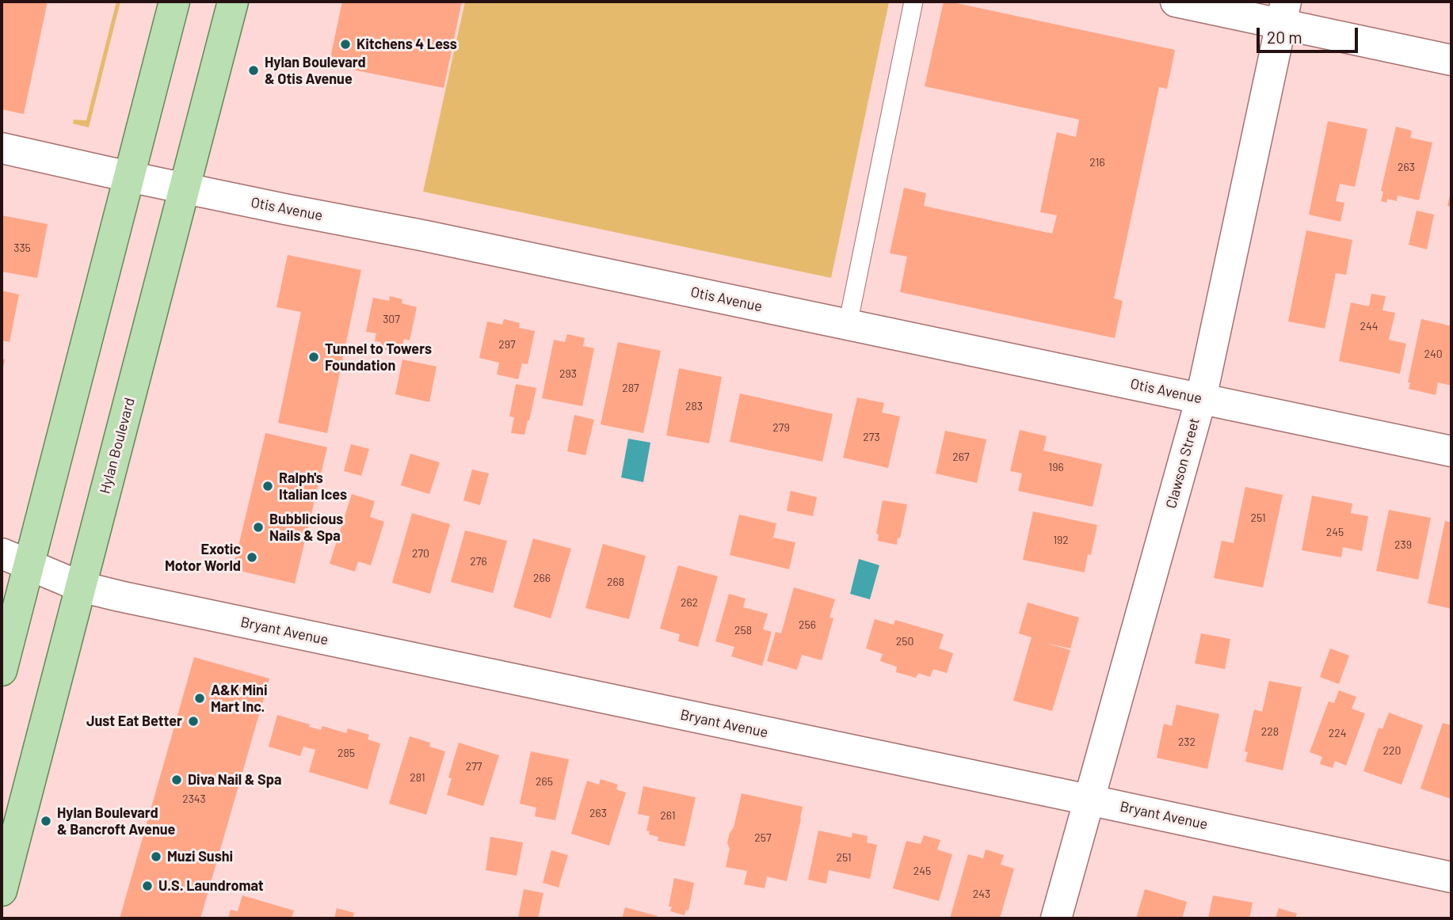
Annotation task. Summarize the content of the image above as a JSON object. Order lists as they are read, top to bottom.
{
  "streets": {
    "main road": ["Hylan Boulevard"],
    "street": ["Otis Avenue", "Clawson Street", "Bryant Avenue"]
  },
  "crossings": [
    ["Otis Avenue", "Hylan Boulevard"],
    ["Otis Avenue", "Clawson Street"],
    ["Hylan Boulevard", "Bryant Avenue"],
    ["Clawson Street", "Bryant Avenue"]
  ],
  "places": [
    "Kitchens 4 Less",
    "Hylan Boulevard & Otis Avenue",
    "Tunnel to Towers Foundation",
    "Ralph's Italian Ices",
    "Bubblicious Nails & Spa",
    "Exotic Motor World",
    "A&K Mini Mart Inc.",
    "Just Eat Better",
    "Diva Nail & Spa",
    "Hylan Boulevard & Bancroft Avenue",
    "Muzi Sushi",
    "U.S. Laundromat"
  ],
  "house_numbers": [
    "216",
    "263",
    "335",
    "307",
    "244",
    "297",
    "240",
    "293",
    "287",
    "283",
    "279",
    "273",
    "267",
    "196",
    "251",
    "245",
    "192",
    "239",
    "270",
    "276",
    "266",
    "268",
    "262",
    "256",
    "258",
    "250",
    "228",
    "224",
    "232",
    "220",
    "285",
    "277",
    "281",
    "265",
    "2343",
    "263",
    "261",
    "257",
    "251",
    "245",
    "243"
  ],
  "scale_bar": "20 m"
}
